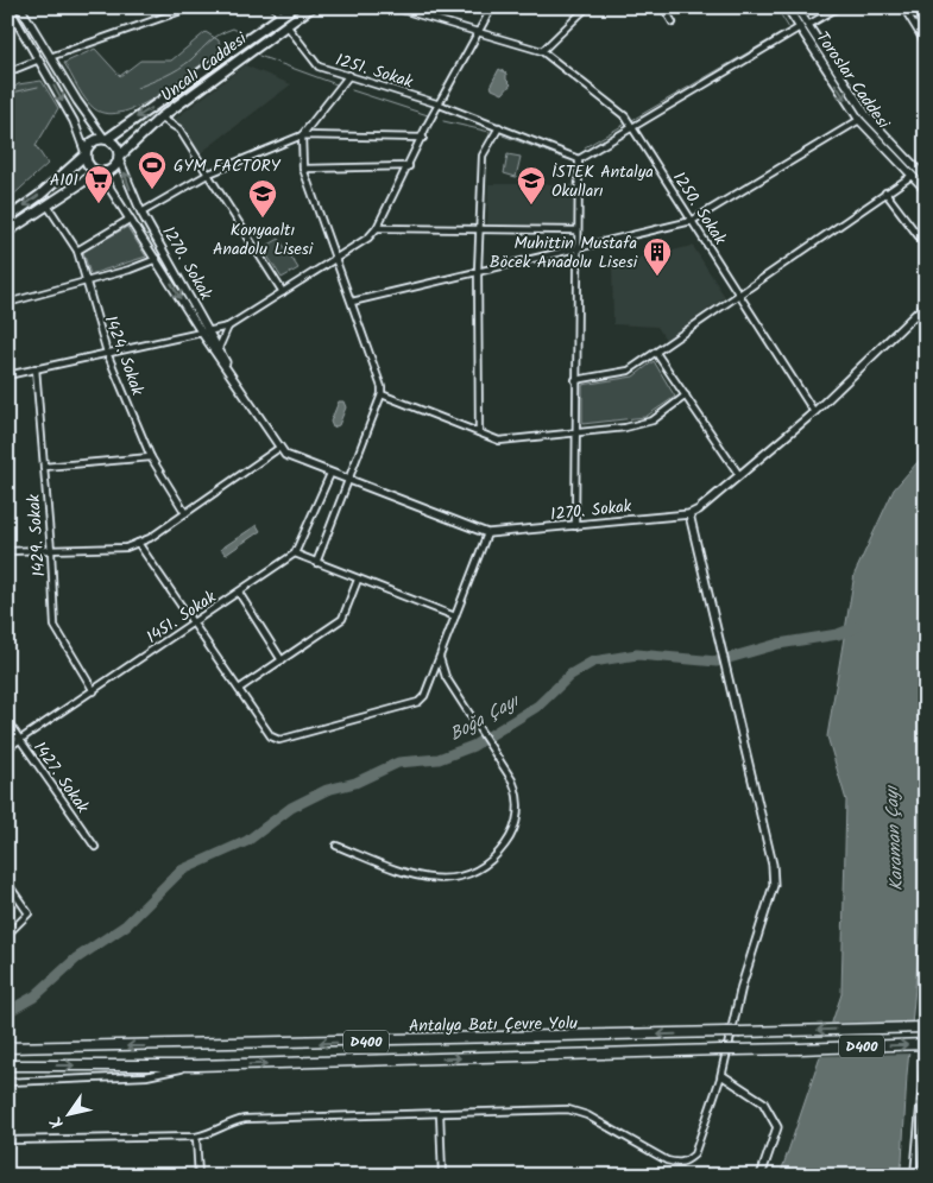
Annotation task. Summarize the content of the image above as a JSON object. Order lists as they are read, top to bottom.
{
  "streets": {
    "highway": ["Antalya Batı Çevre Yolu", "D400"],
    "main road": ["Uncalı Caddesi"],
    "street": [
      "1251. Sokak",
      "Toroslar Caddesi",
      "1250. Sokak",
      "1270. Sokak",
      "1424. Sokak",
      "1429. Sokak",
      "1451. Sokak",
      "1427. Sokak"
    ]
  },
  "crossings": [
    ["Uncalı Caddesi", "1251. Sokak"],
    ["Uncalı Caddesi", "1270. Sokak"],
    ["1250. Sokak", "1270. Sokak"],
    ["1429. Sokak", "1451. Sokak"],
    ["1451. Sokak", "1427. Sokak"]
  ],
  "water": ["Boğa Çayı", "Karaman Çayı"],
  "places": {
    "sports": ["GYM FACTORY"],
    "supermarket": ["A101"],
    "school or university": ["İSTEK Antalya Okulları", "Konyaaltı Anadolu Lisesi"],
    "building": ["Muhittin Mustafa Böcek Anadolu Lisesi"]
  },
  "north": "bottom left"
}
